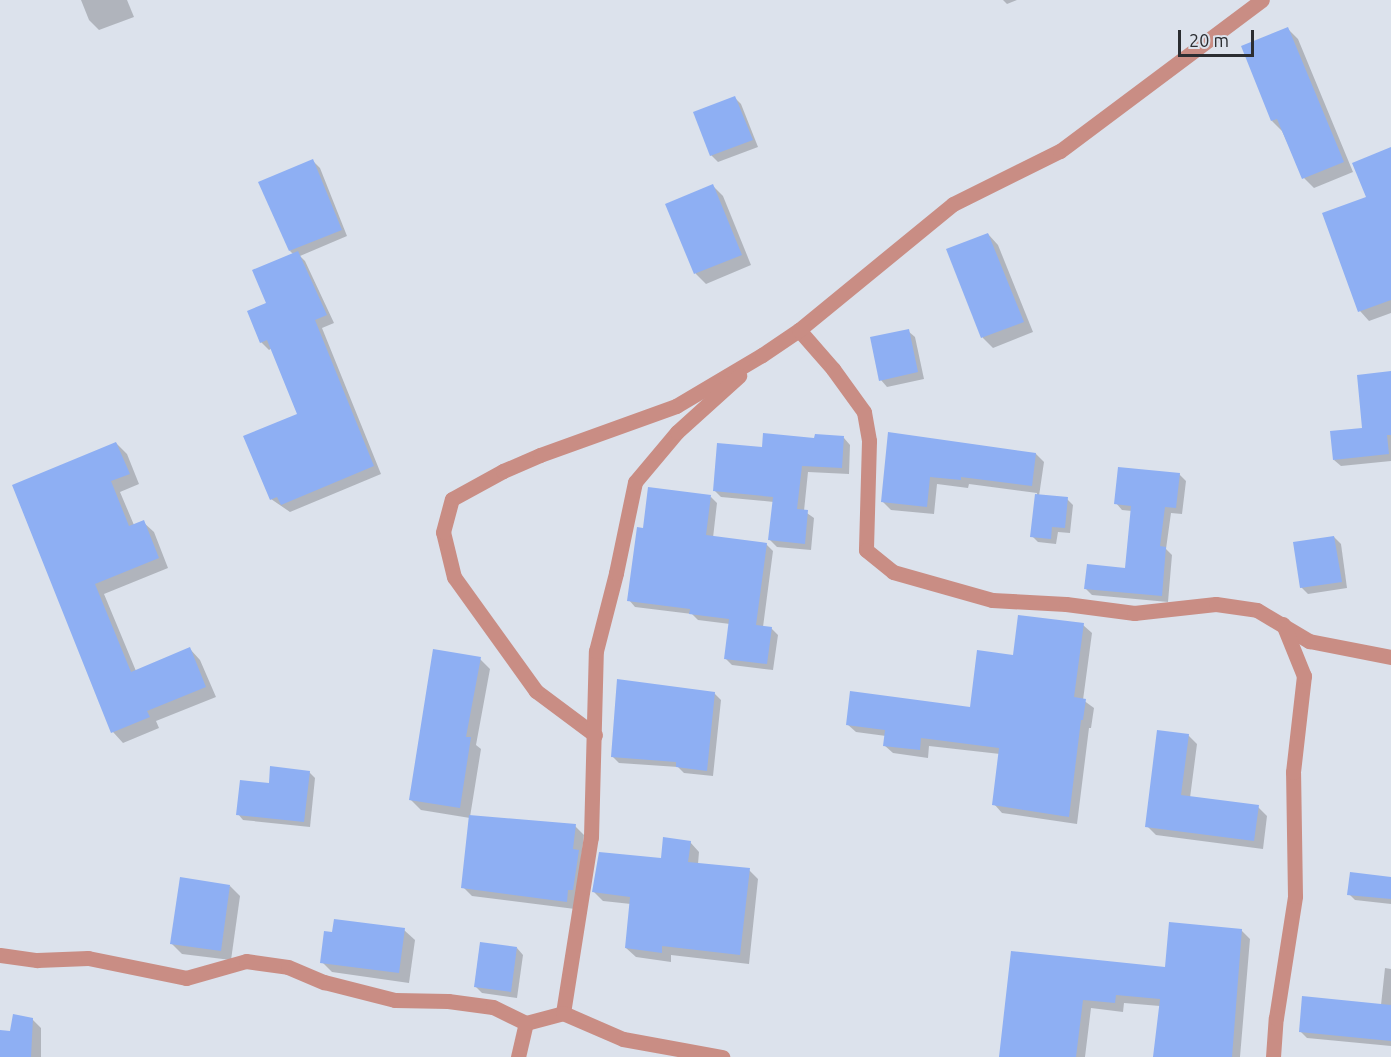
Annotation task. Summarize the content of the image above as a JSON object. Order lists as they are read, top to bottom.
{
  "scale_bar": "20 m"
}
